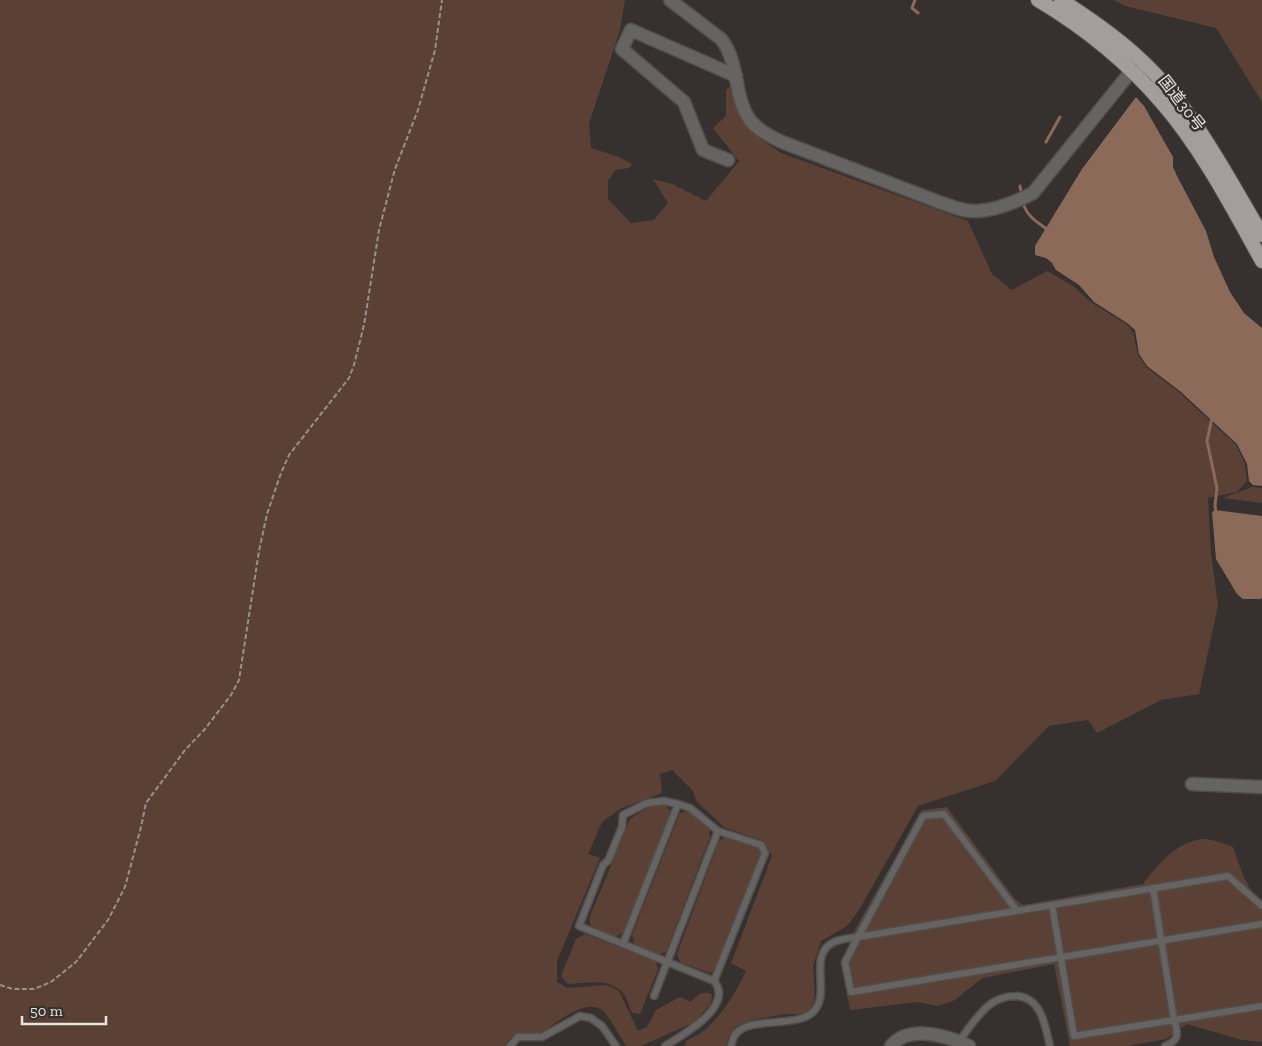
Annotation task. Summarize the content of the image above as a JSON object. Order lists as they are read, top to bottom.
{
  "streets": {
    "highway": ["国道30号"]
  },
  "scale_bar": "50 m"
}
